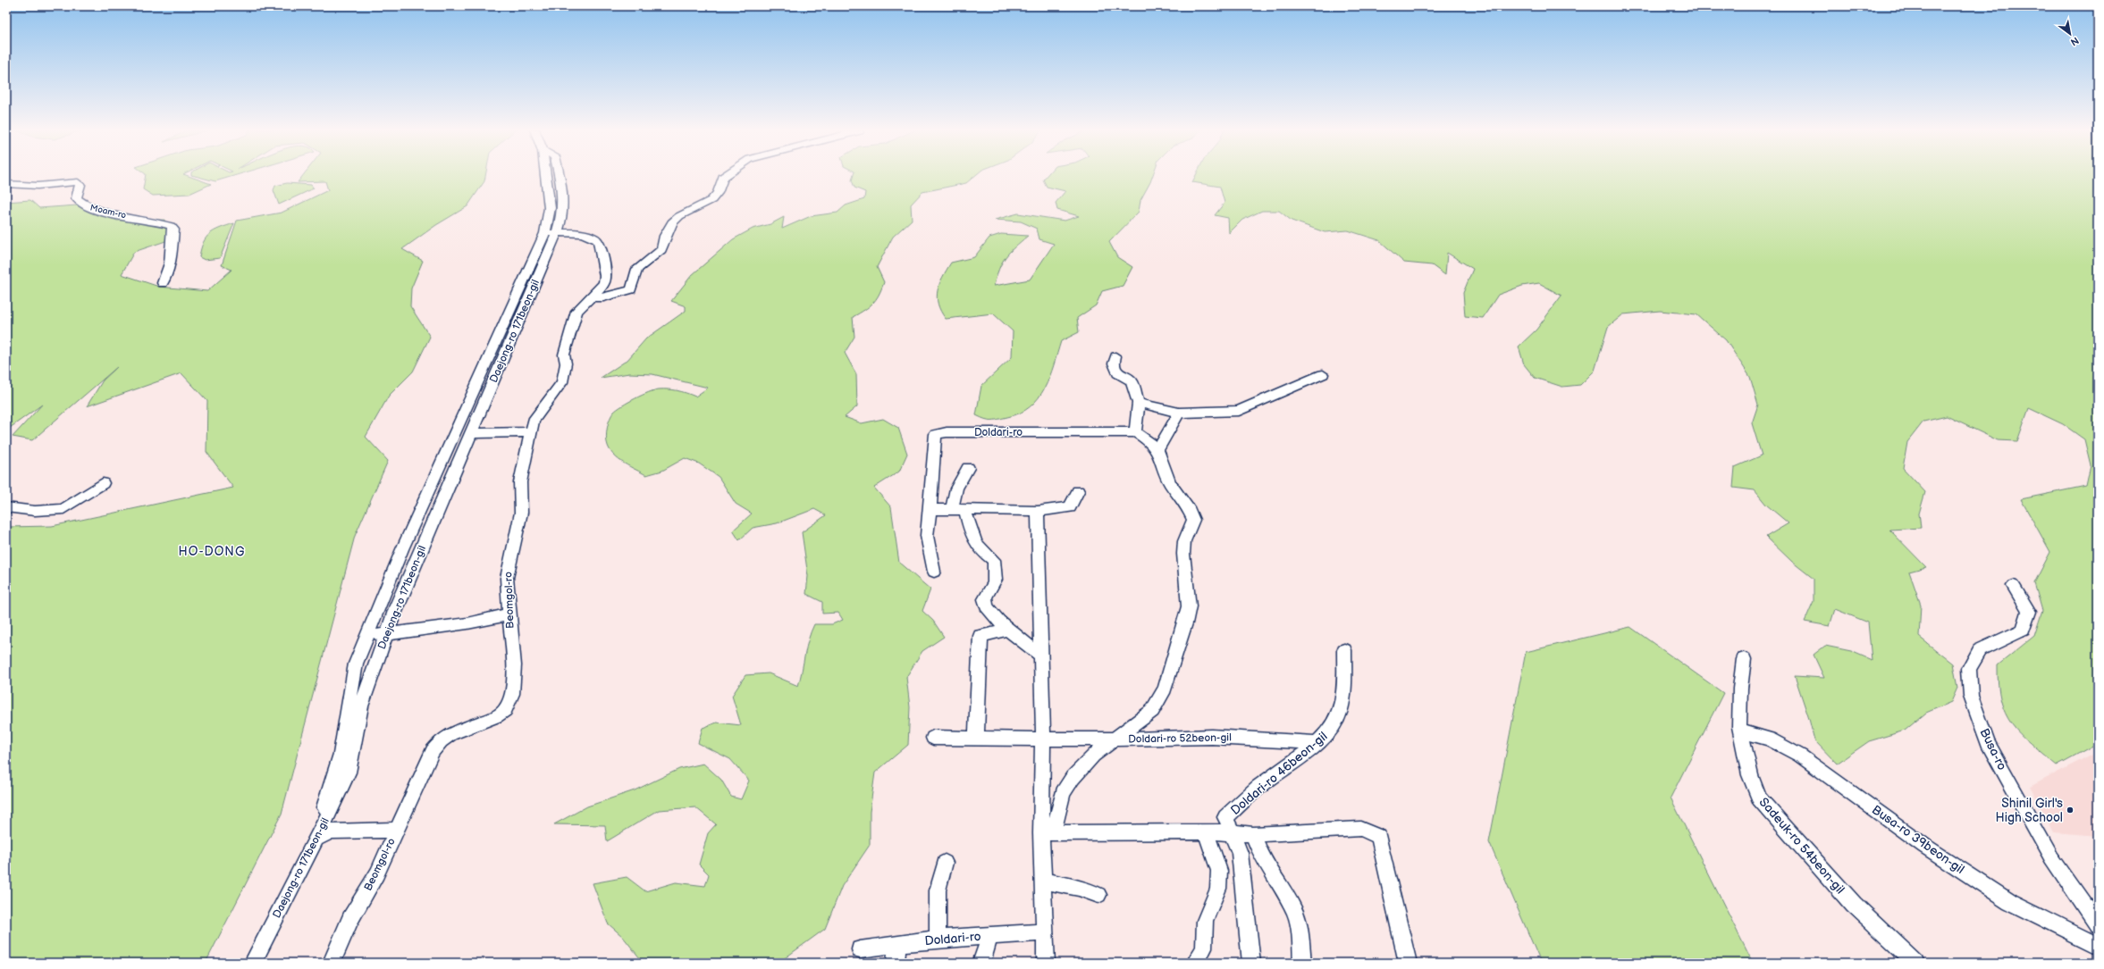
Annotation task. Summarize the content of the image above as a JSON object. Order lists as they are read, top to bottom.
{
  "streets": {
    "street": [
      "Moam-ro",
      "Daejong-ro 171beon-gil",
      "Doldari-ro",
      "Beomgol-ro",
      "Doldari-ro 52beon-gil",
      "Busa-ro",
      "Doldari-ro 46beon-gil",
      "Busa-ro 39beon-gil",
      "Sadeuk-ro 54beon-gil"
    ]
  },
  "crossings": [
    ["Daejong-ro 171beon-gil", "Beomgol-ro"],
    ["Doldari-ro 52beon-gil", "Doldari-ro 46beon-gil"],
    ["Busa-ro 39beon-gil", "Sadeuk-ro 54beon-gil"]
  ],
  "districts": ["HO-DONG"],
  "places": ["Shinil Girl's High School"],
  "north": "bottom right"
}
